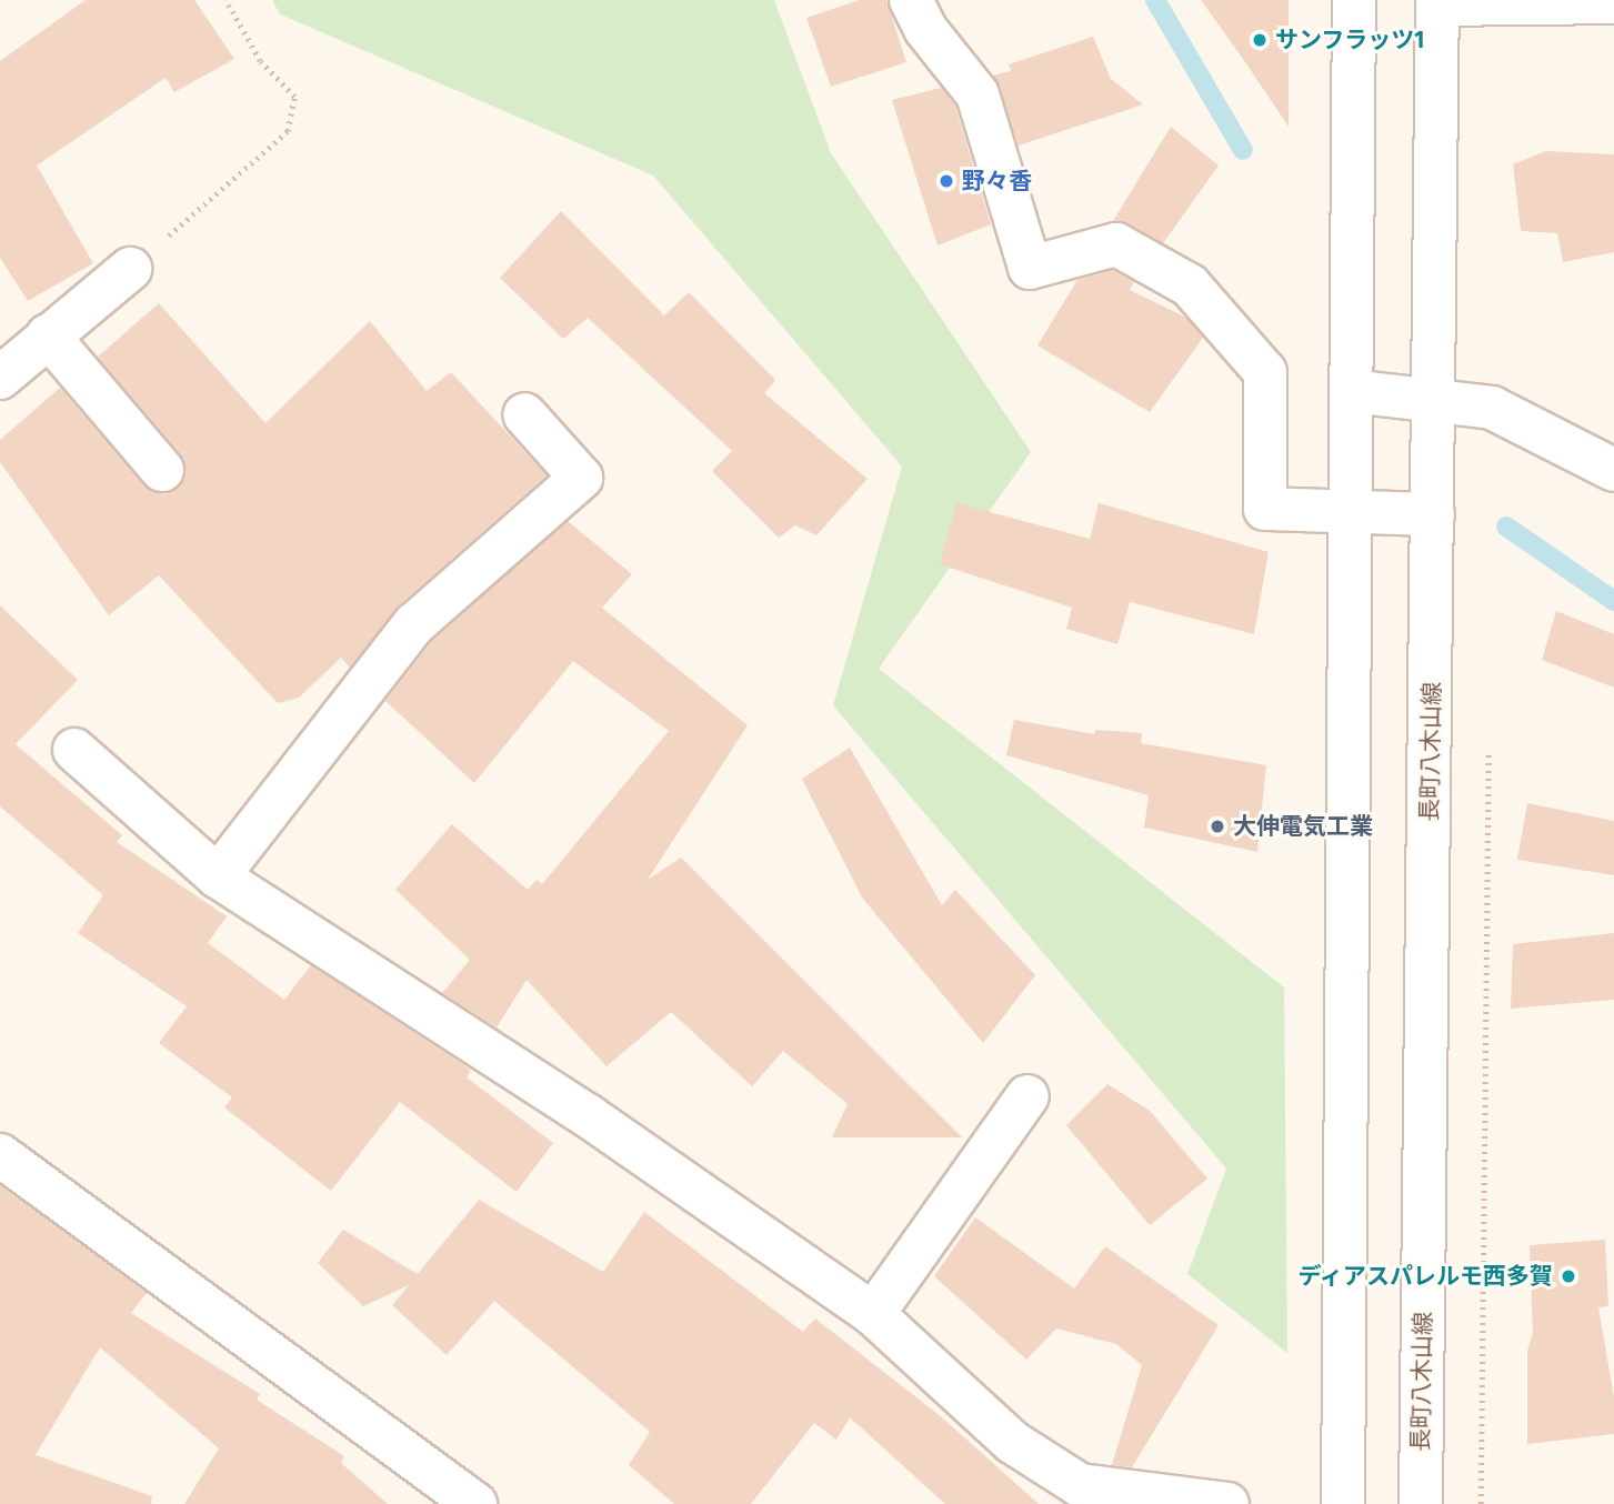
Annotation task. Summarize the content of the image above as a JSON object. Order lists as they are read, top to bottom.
{
  "streets": {
    "street": ["長町八木山線"]
  },
  "places": [
    "サンフラッツ1",
    "野々香",
    "大伸電気工業",
    "ディアスパレルモ西多賀"
  ]
}
